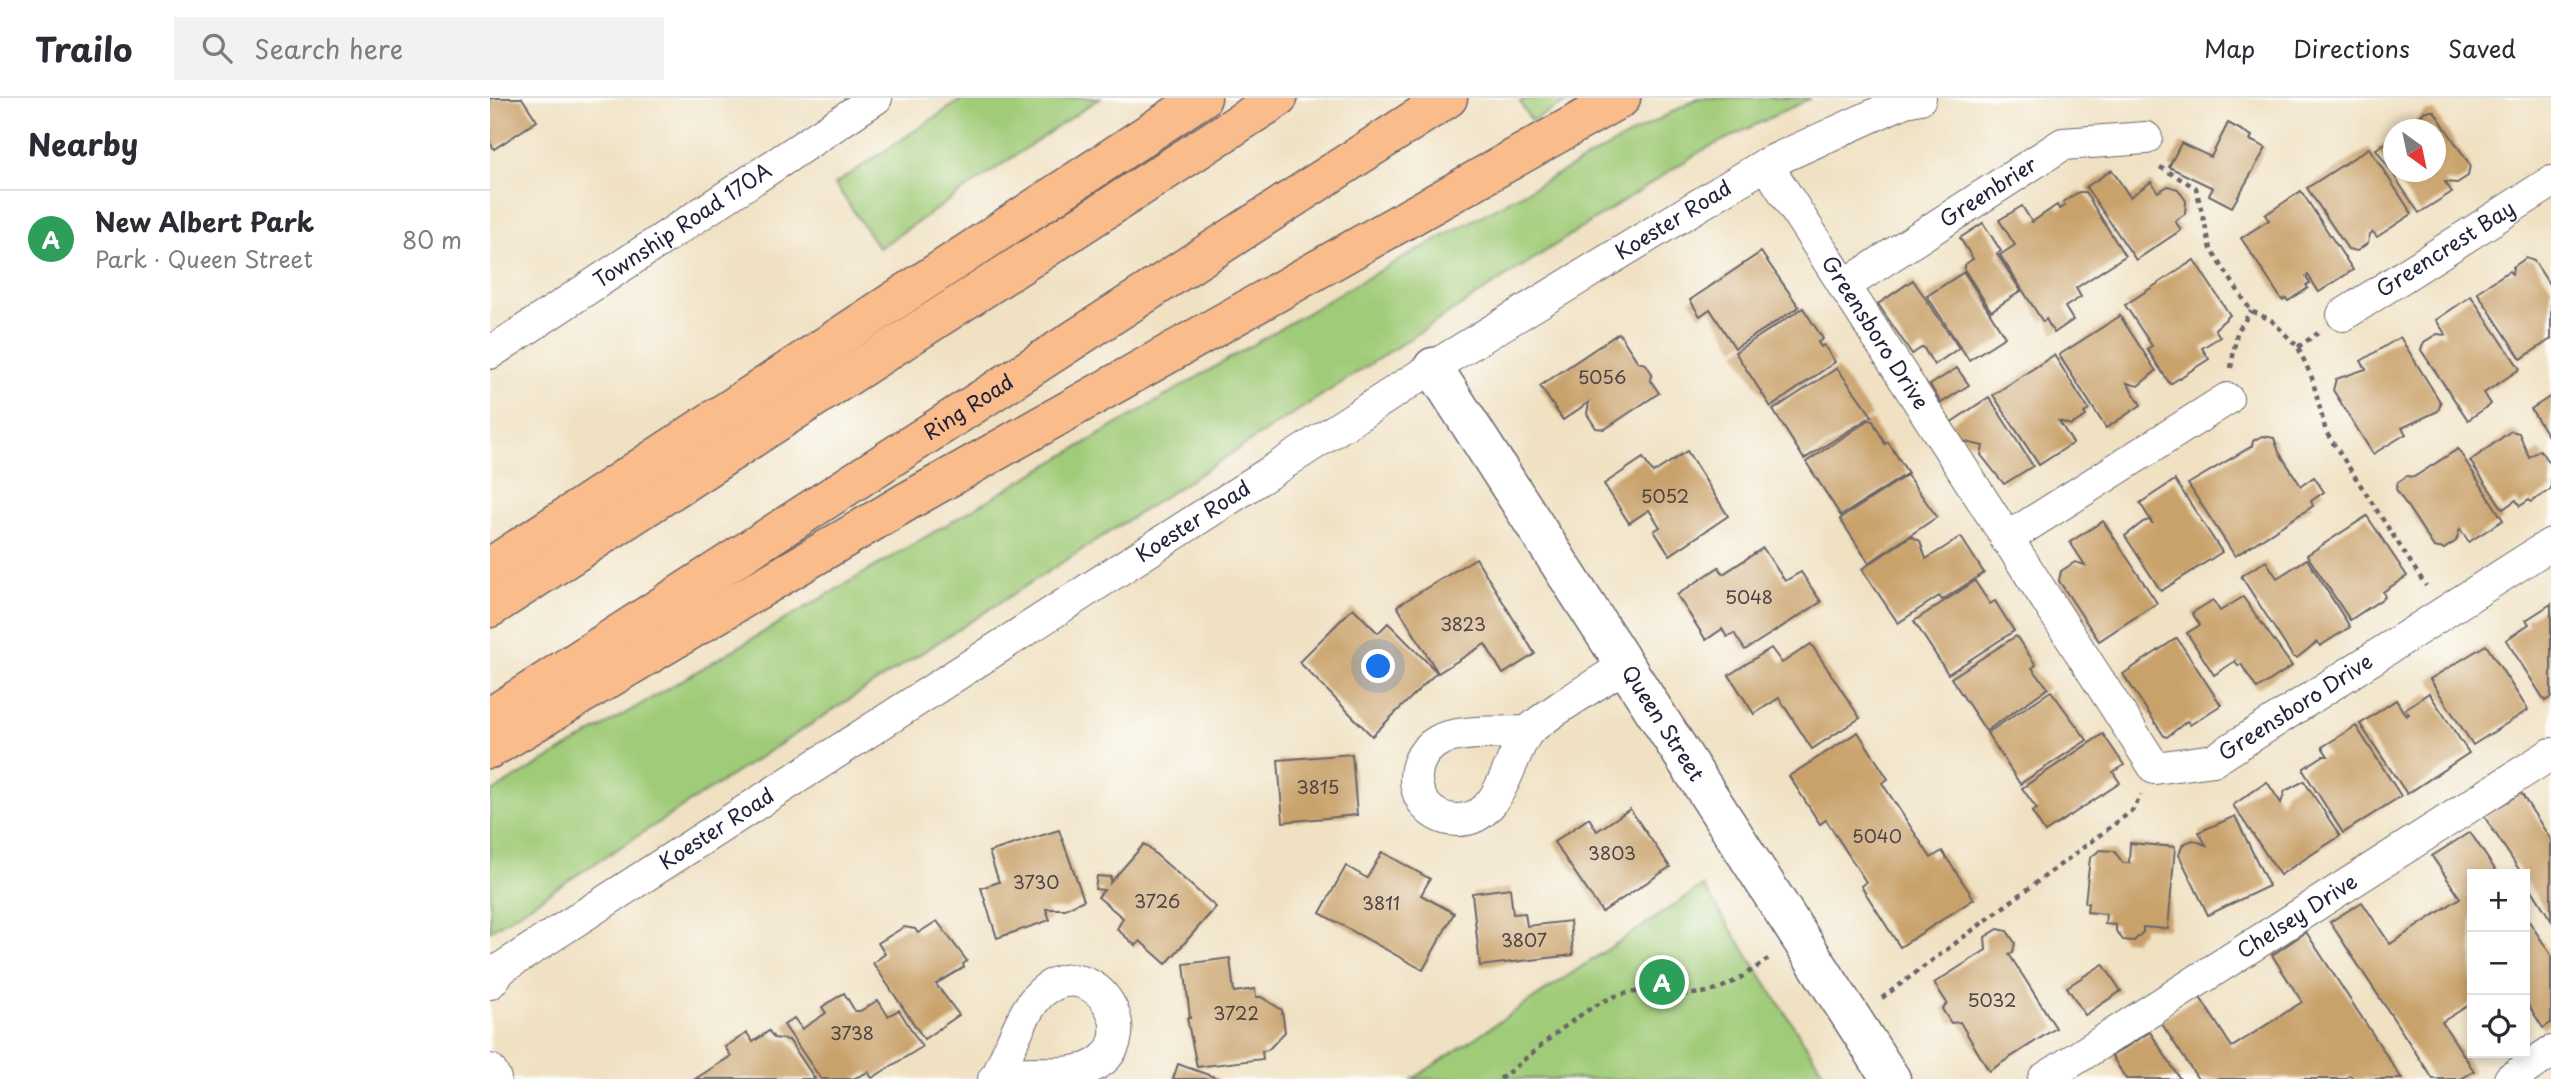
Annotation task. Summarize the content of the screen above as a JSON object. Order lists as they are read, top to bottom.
{
  "streets": {
    "highway": ["Ring Road"],
    "street": [
      "Greenbrier",
      "Koester Road",
      "Township Road 170A",
      "Greencrest Bay",
      "Greensboro Drive",
      "Queen Street",
      "Chelsey Drive"
    ]
  },
  "crossings": [
    ["Greenbrier", "Greensboro Drive"],
    ["Koester Road", "Greensboro Drive"],
    ["Koester Road", "Queen Street"]
  ],
  "house_numbers": [
    "5056",
    "5052",
    "5048",
    "3823",
    "3815",
    "5040",
    "3803",
    "3730",
    "3726",
    "3811",
    "3807",
    "5032",
    "3722",
    "3738"
  ],
  "north": "bottom right",
  "page": {
    "header": "Trailo",
    "search": "Search here",
    "nav": ["Map", "Directions", "Saved"],
    "heading": "Nearby",
    "list": [
      {
        "mark": "A",
        "name": "New Albert Park",
        "note": "Park · Queen Street",
        "value": "80 m"
      }
    ],
    "map_buttons": ["+", "−"],
    "pins": "A"
  }
}
